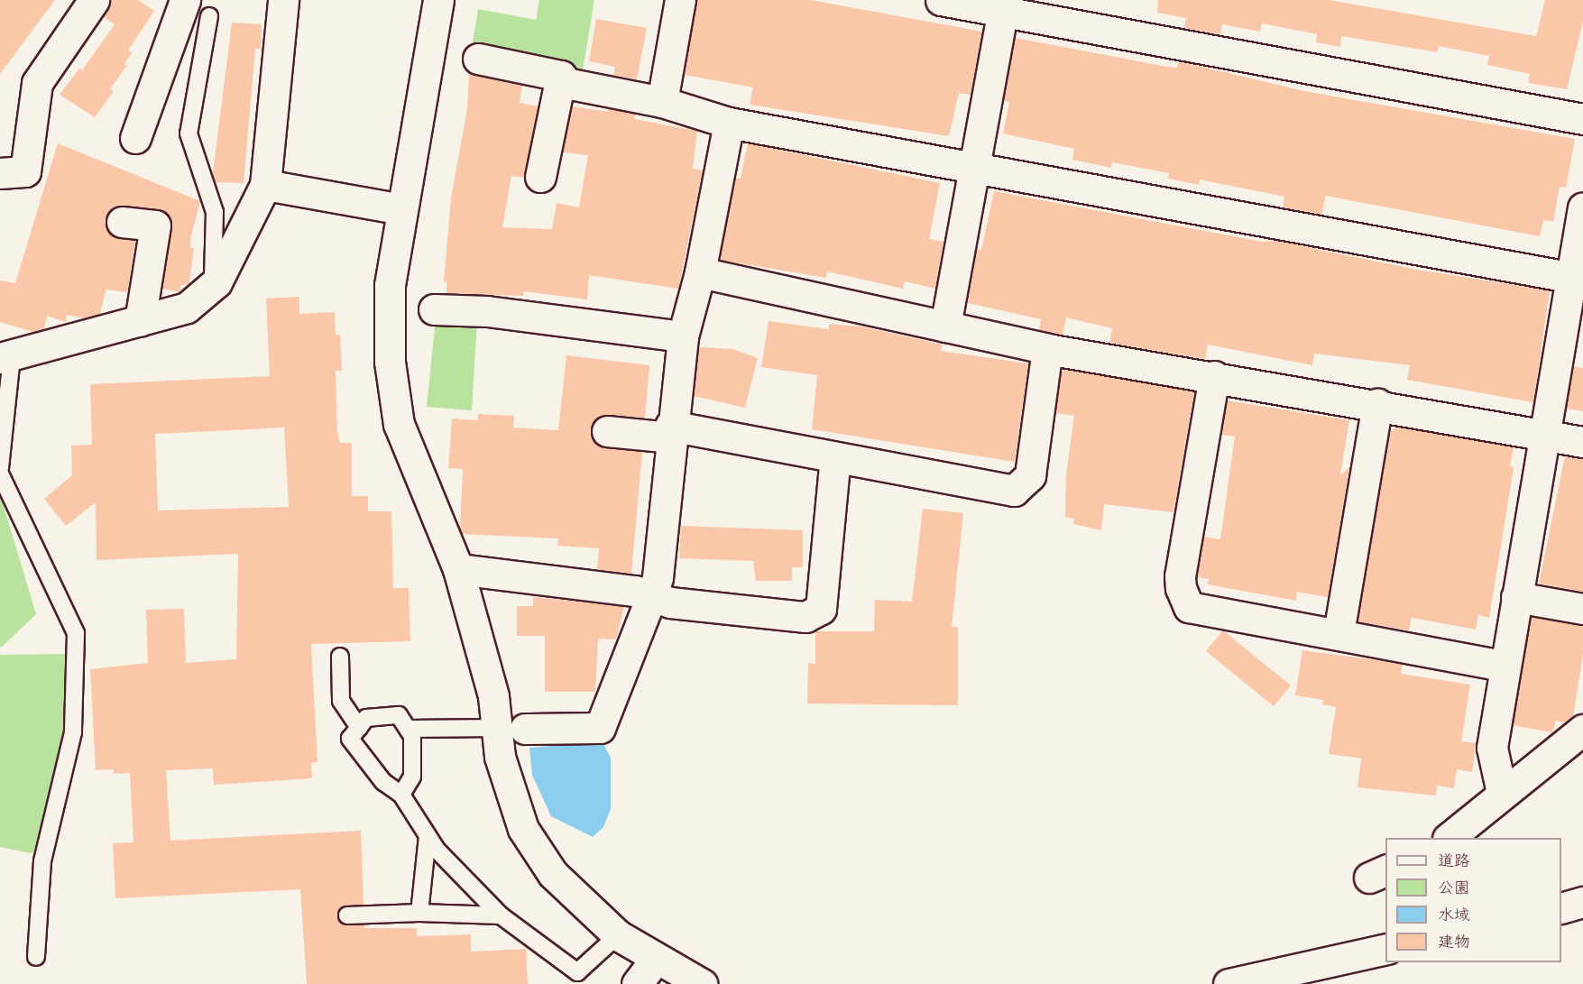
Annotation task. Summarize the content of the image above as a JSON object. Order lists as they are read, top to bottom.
{
  "legend": [
    "道路",
    "公園",
    "水域",
    "建物"
  ]
}
